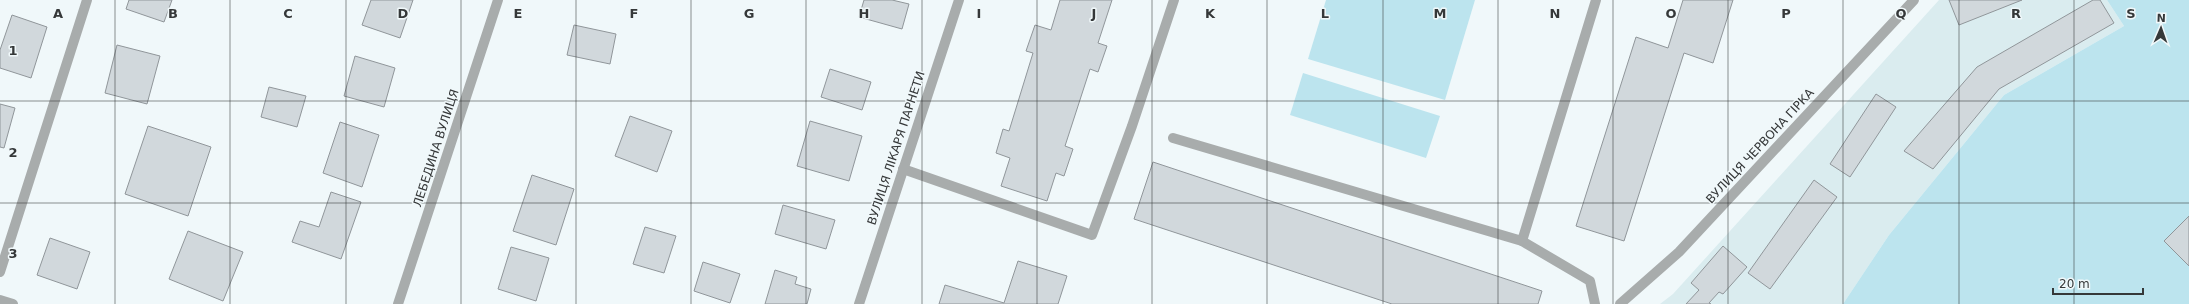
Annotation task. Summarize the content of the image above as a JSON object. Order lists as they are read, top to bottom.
{
  "streets": {
    "street": ["ВУЛИЦЯ ЧЕРВОНА ГІРКА", "ЛЕБЕДИНА ВУЛИЦЯ", "ВУЛИЦЯ ЛІКАРЯ ПАРНЕТИ"]
  },
  "scale_bar": "20 m",
  "north": "top",
  "grid": {
    "columns": [
      "A",
      "B",
      "C",
      "D",
      "E",
      "F",
      "G",
      "H",
      "I",
      "J",
      "K",
      "L",
      "M",
      "N",
      "O",
      "P",
      "Q",
      "R",
      "S"
    ],
    "rows": ["1", "2", "3"]
  }
}
